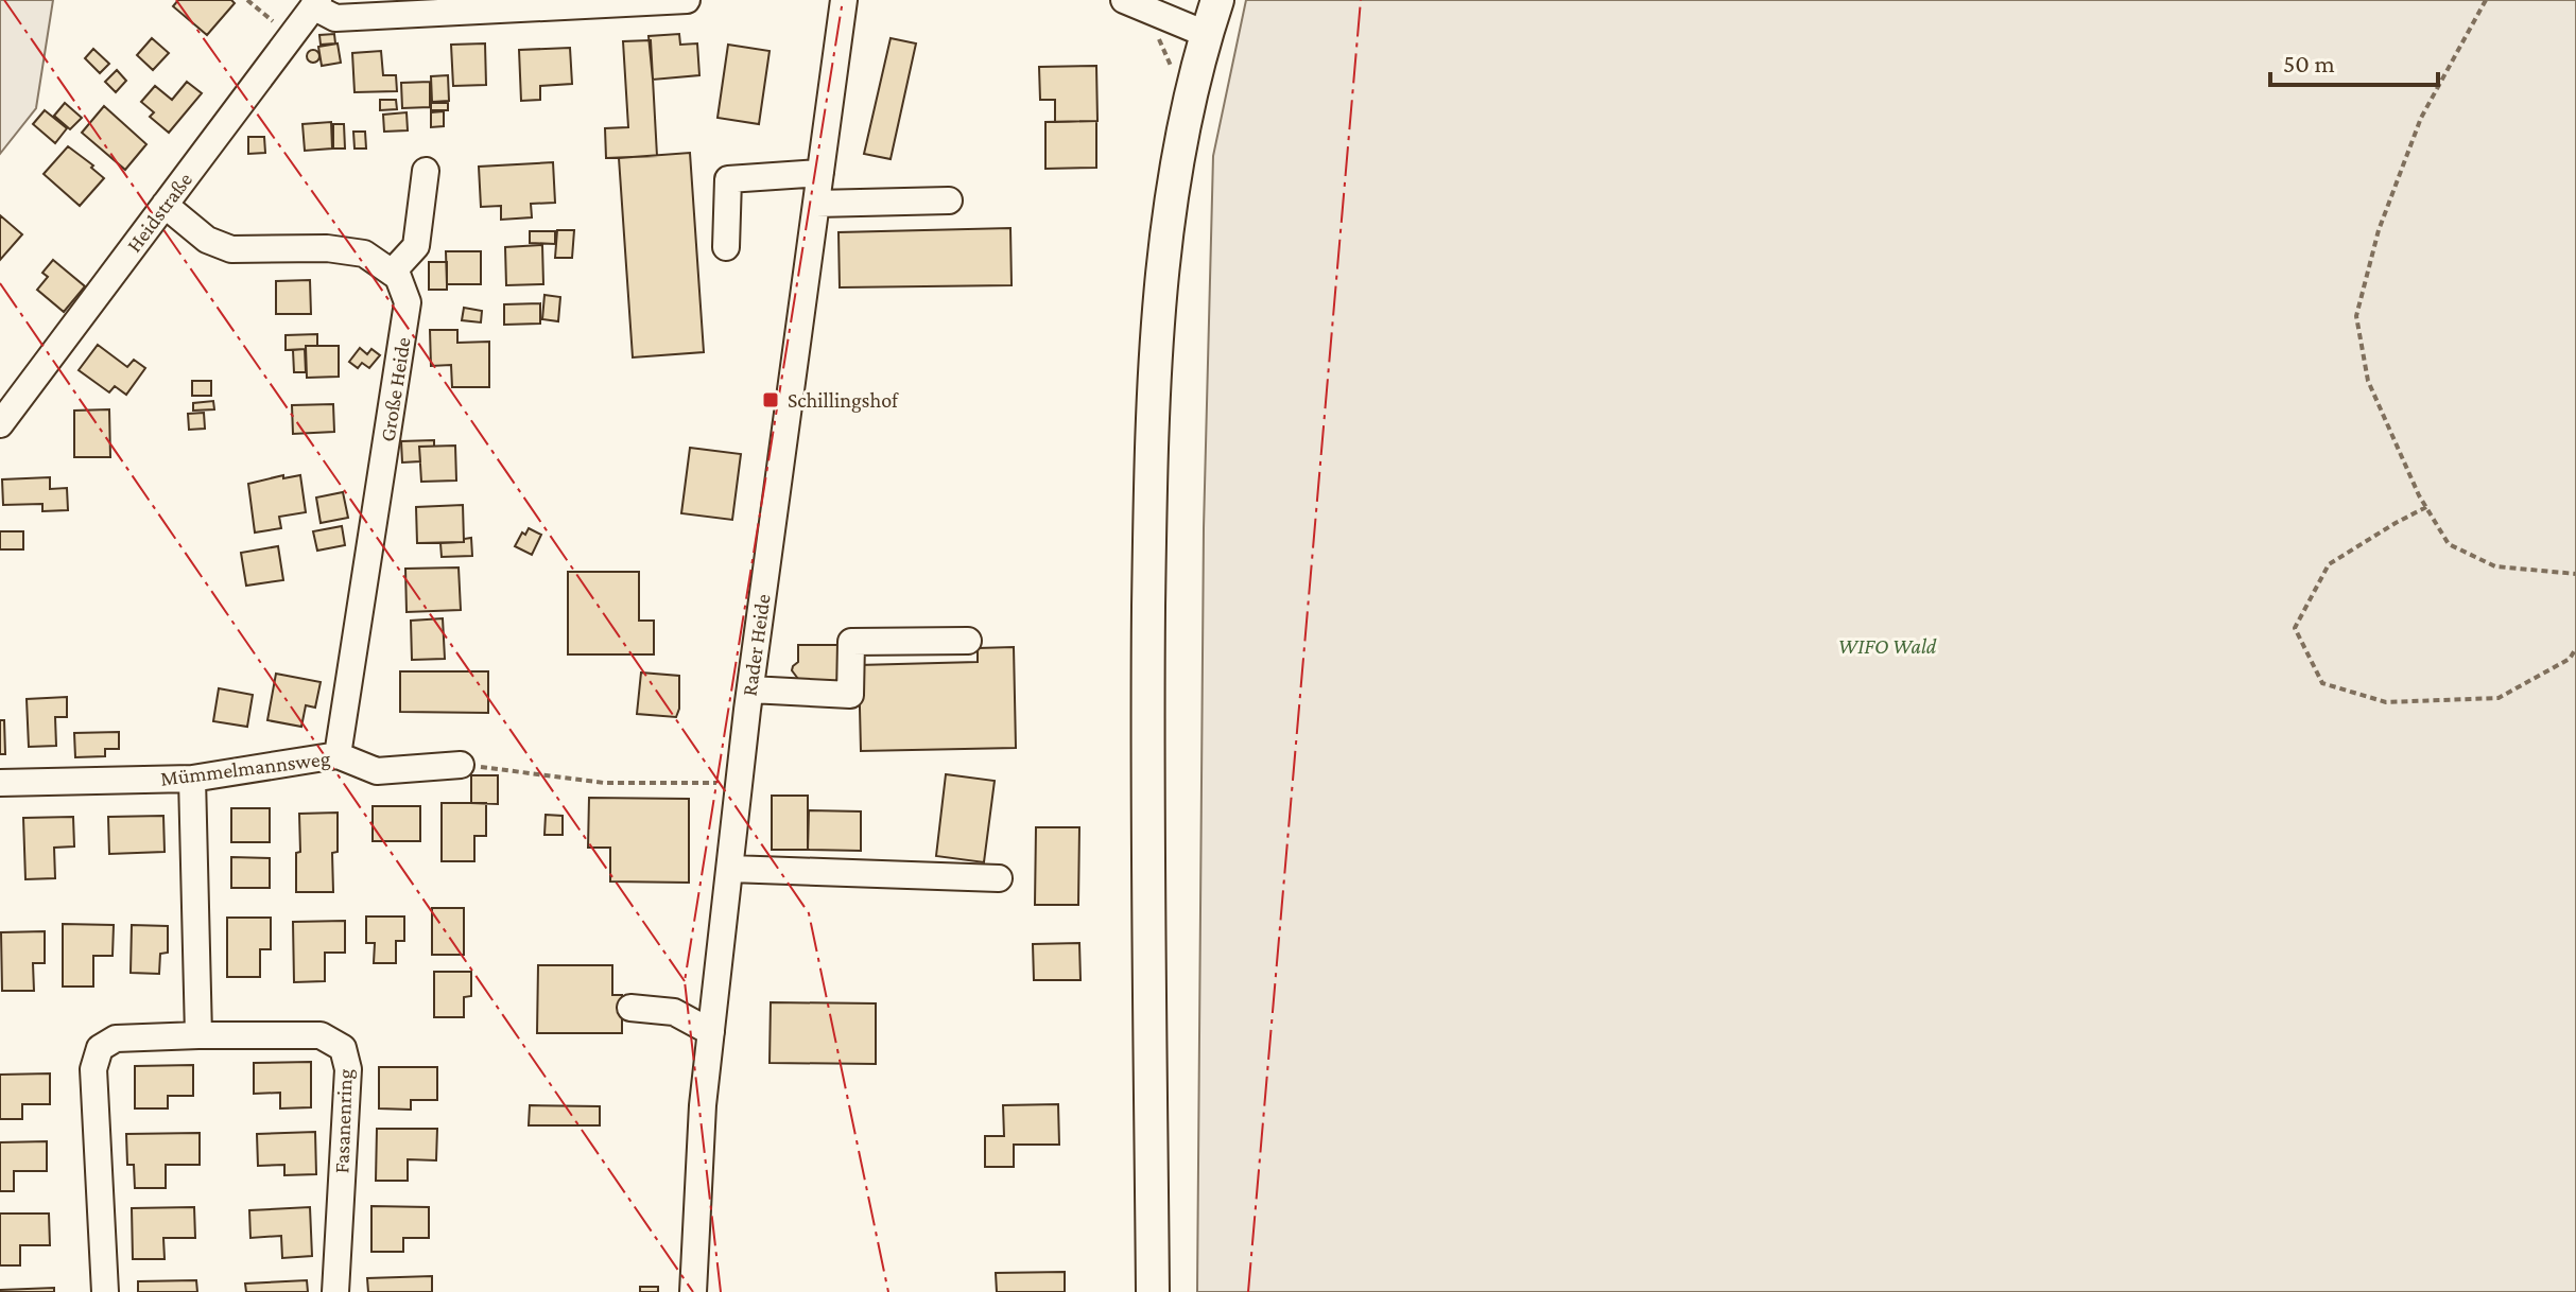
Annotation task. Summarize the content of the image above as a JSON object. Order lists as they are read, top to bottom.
{
  "streets": {
    "street": [
      "Heidstraße",
      "Große Heide",
      "Rader Heide",
      "Mümmelmannsweg",
      "Fasanenring"
    ]
  },
  "crossings": [
    ["Große Heide", "Mümmelmannsweg"]
  ],
  "parks": ["WIFO Wald"],
  "places": {
    "transit": ["Schillingshof"]
  },
  "scale_bar": "50 m"
}
